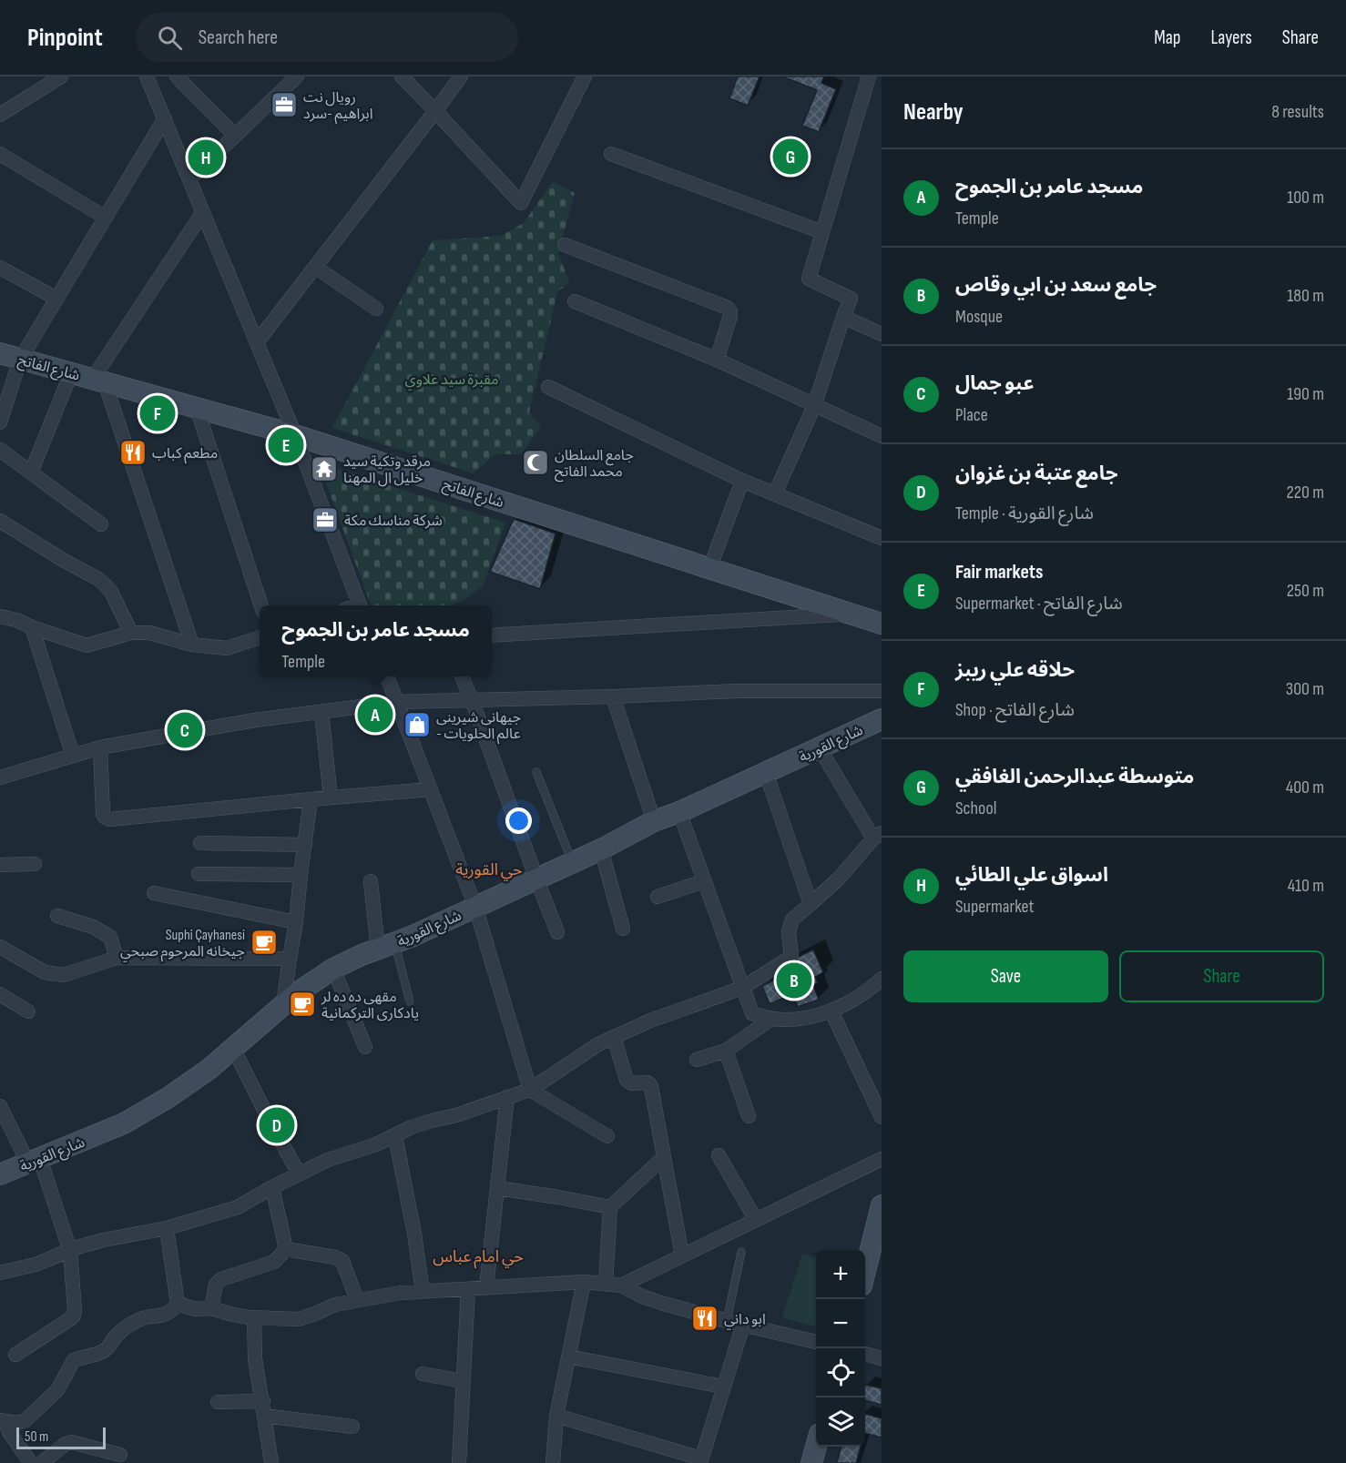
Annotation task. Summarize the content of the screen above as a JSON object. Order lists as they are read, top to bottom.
{
  "streets": {
    "street": ["شارع الفاتح", "شارع القورية"]
  },
  "districts": ["حي القورية", "حي امام عباس"],
  "parks": ["مقبرة سيد علاوي"],
  "places": {
    "office": ["رويال نت ابراهيم -سرد", "شركة مناسك مكة"],
    "restaurant": ["مطعم كباب", "ابو داني"],
    "mosque": ["جامع السلطان محمد الفاتح"],
    "temple": ["مرقد وتكية سيد خليل ال المهنا"],
    "shop": ["جیهانی شیرینی - عالم الحلويات"],
    "cafe": ["Suphi Çayhanesi جيخانه المرحوم صبحي", "مقهى ده ده لر يادكارى التركمانية"]
  },
  "scale_bar": "50 m",
  "page": {
    "header": "Pinpoint",
    "search": "Search here",
    "nav": ["Map", "Layers", "Share"],
    "heading": ["Nearby", "8 results"],
    "pins": [
      "G",
      "H",
      "F",
      "E",
      "A",
      "C",
      "B",
      "D"
    ],
    "list": [
      {
        "mark": "A",
        "name": "مسجد عامر بن الجموح",
        "note": "Temple",
        "value": "100 m"
      },
      {
        "mark": "B",
        "name": "جامع سعد بن ابي وقاص",
        "note": "Mosque",
        "value": "180 m"
      },
      {
        "mark": "C",
        "name": "عبو جمال",
        "note": "Place",
        "value": "190 m"
      },
      {
        "mark": "D",
        "name": "جامع عتبة بن غزوان",
        "note": "Temple · شارع القورية",
        "value": "220 m"
      },
      {
        "mark": "E",
        "name": "Fair markets",
        "note": "Supermarket · شارع الفاتح",
        "value": "250 m"
      },
      {
        "mark": "F",
        "name": "حلاقه علي ريبز",
        "note": "Shop · شارع الفاتح",
        "value": "300 m"
      },
      {
        "mark": "G",
        "name": "متوسطة عبدالرحمن الغافقي",
        "note": "School",
        "value": "400 m"
      },
      {
        "mark": "H",
        "name": "اسواق علي الطائي",
        "note": "Supermarket",
        "value": "410 m"
      }
    ],
    "popup": ["مسجد عامر بن الجموح", "Temple"],
    "buttons": ["Save", "Share"],
    "map_buttons": ["+", "−"],
    "scale": "50 m"
  }
}
